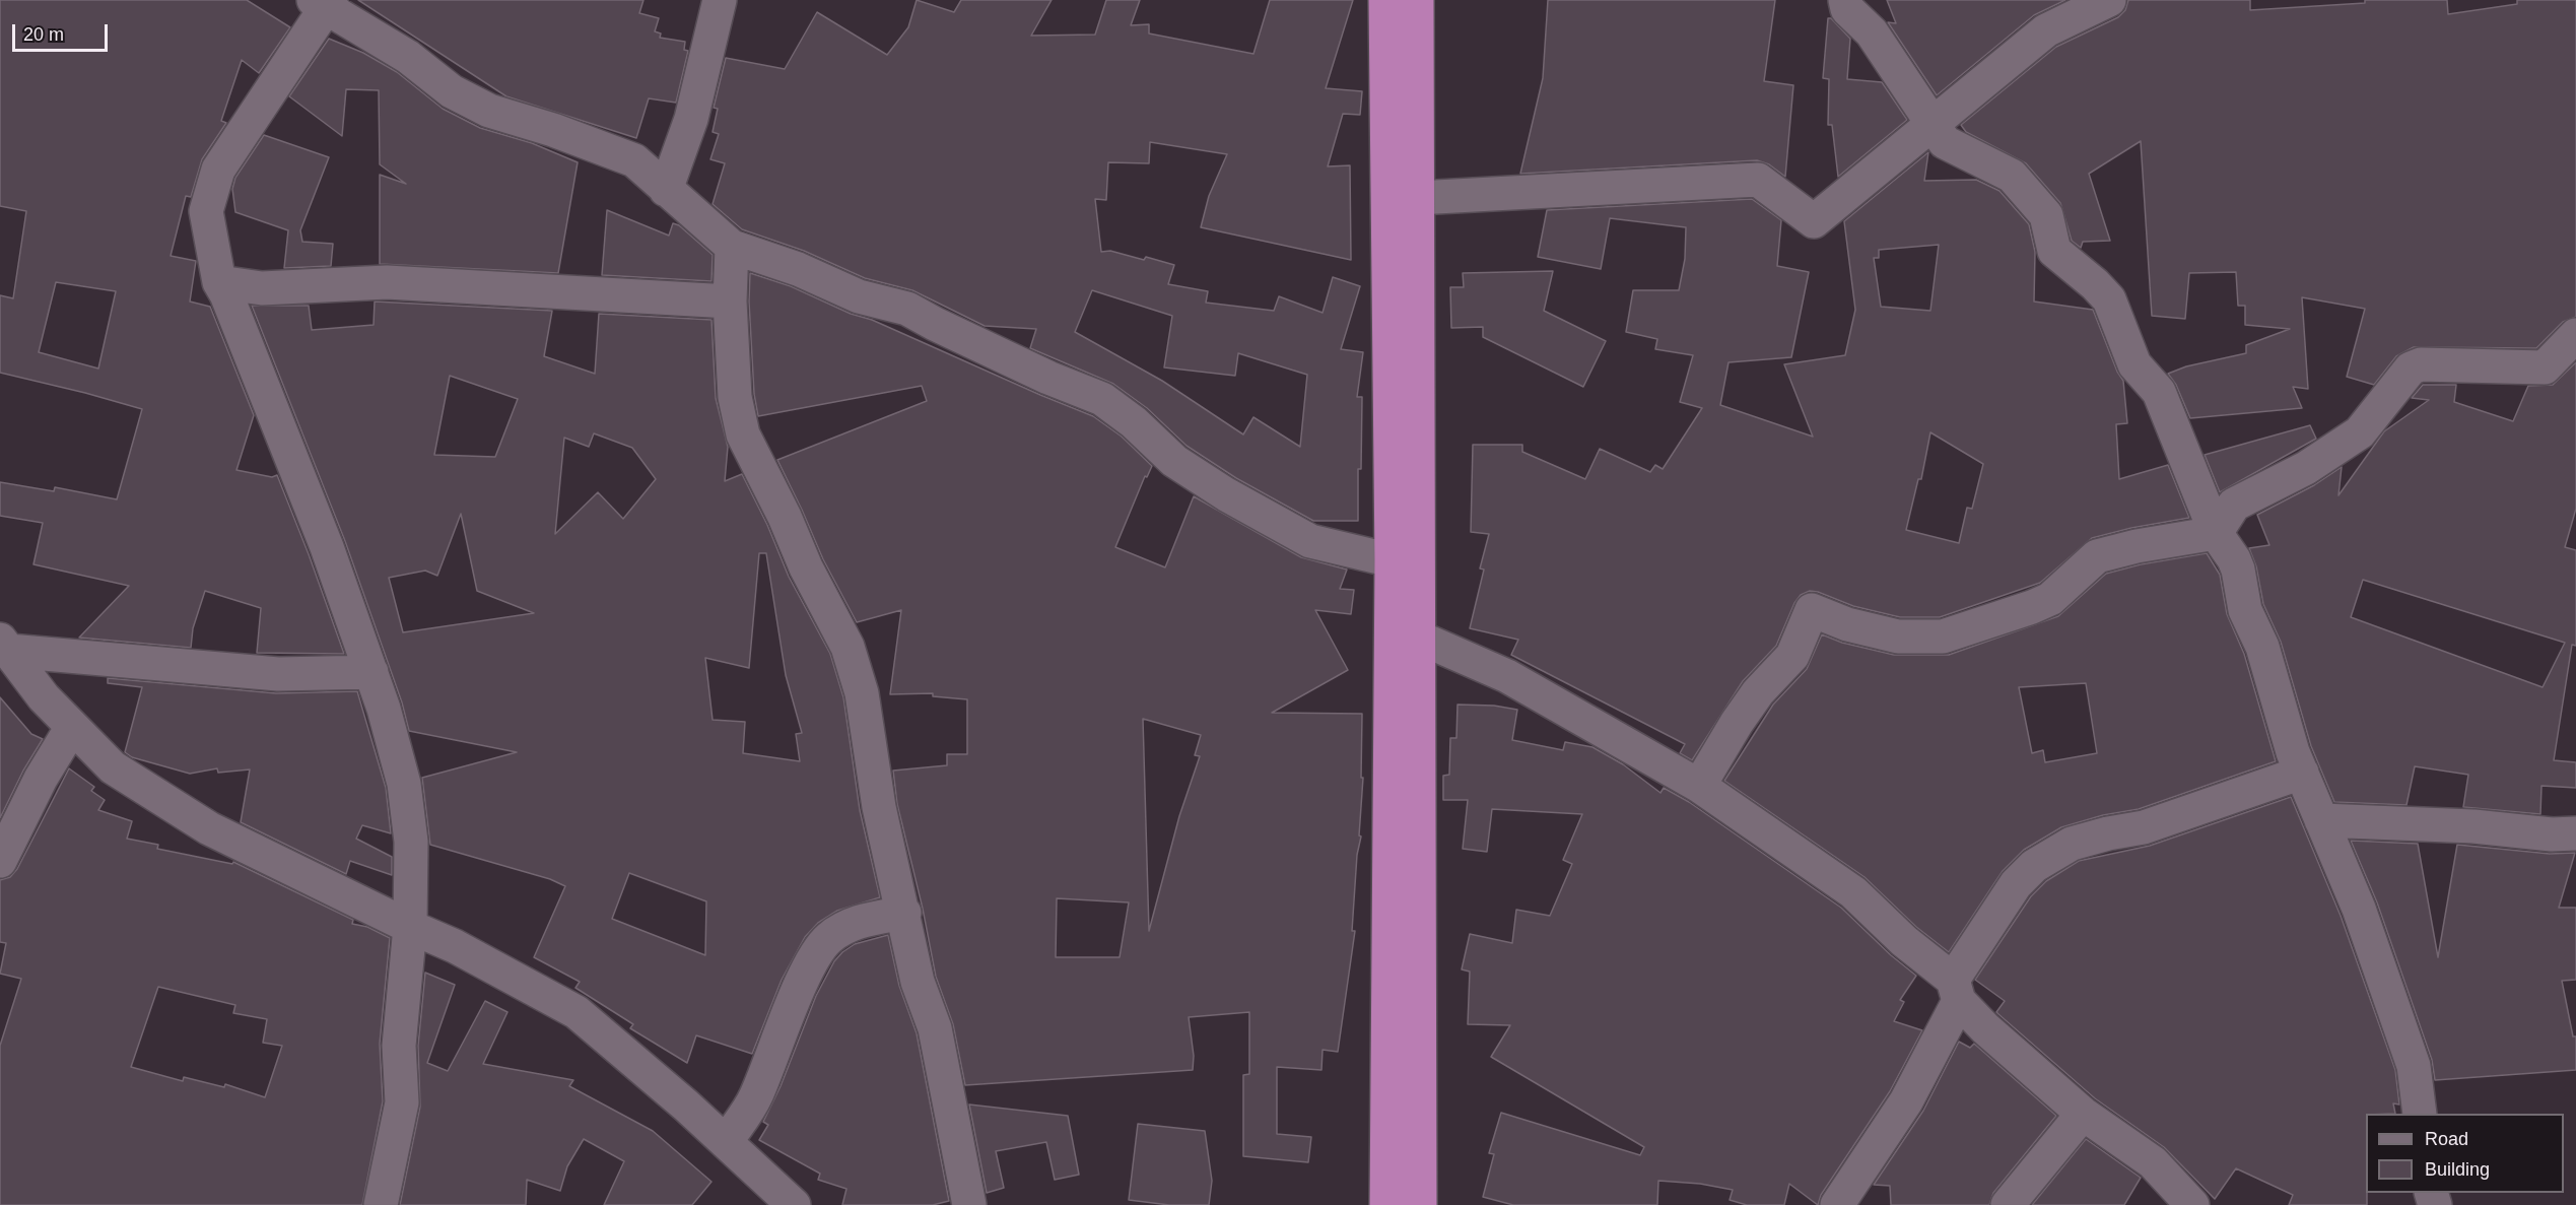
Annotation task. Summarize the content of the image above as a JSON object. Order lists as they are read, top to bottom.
{
  "legend": ["Road", "Building"],
  "scale_bar": "20 m"
}
